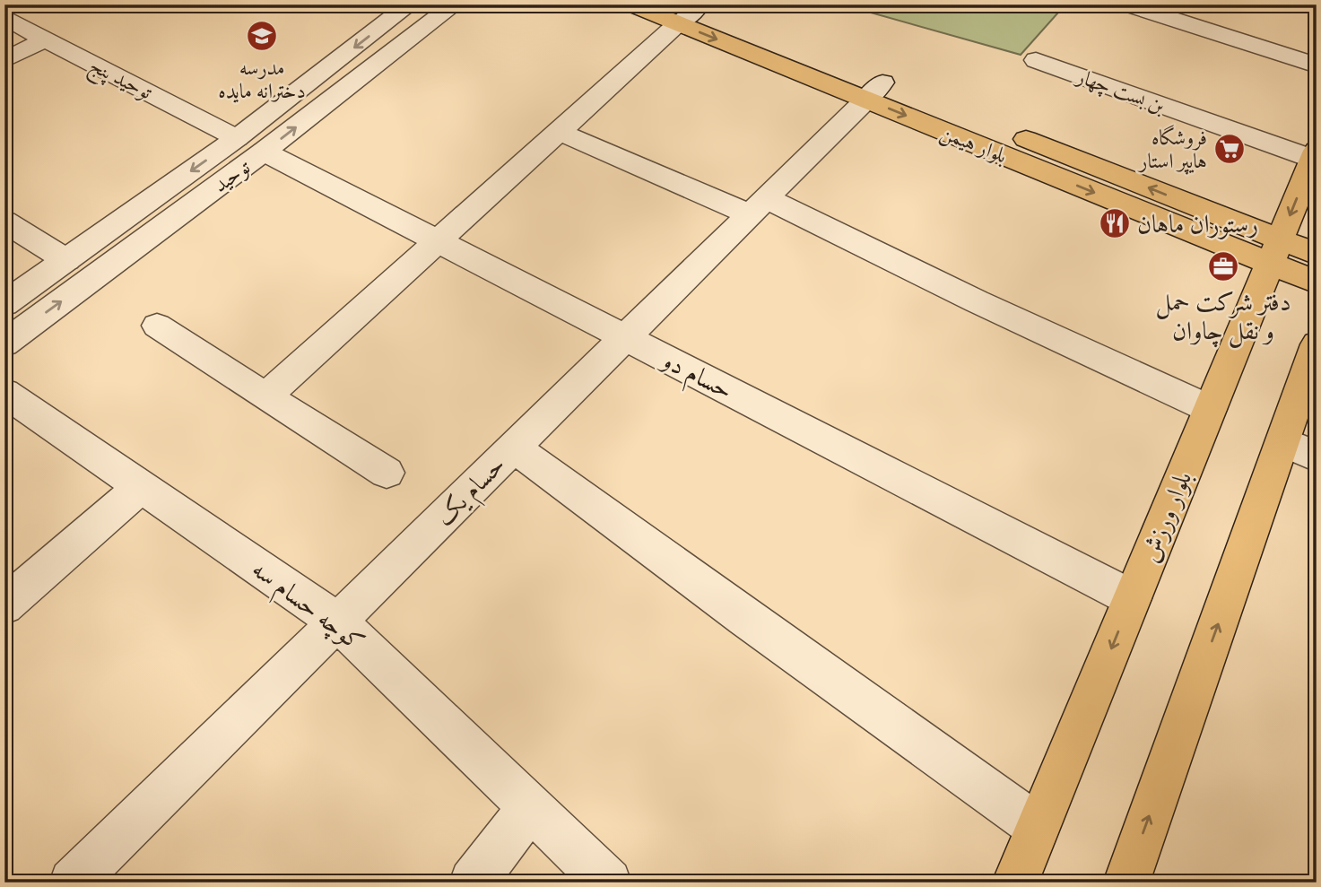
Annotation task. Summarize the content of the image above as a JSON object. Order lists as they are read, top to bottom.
{
  "streets": {
    "main road": ["بلوار هیمن", "بلوار ورزش"],
    "street": [
      "توحید پنج",
      "بن بست چهار",
      "توحید",
      "حسام دو",
      "حسام یک",
      "کوچه حسام سه"
    ]
  },
  "crossings": [
    ["توحید پنج", "توحید"],
    ["توحید پنج", "حسام دو"],
    ["بن بست چهار", "بلوار ورزش"],
    ["بلوار هیمن", "حسام یک"],
    ["بلوار هیمن", "بلوار ورزش"],
    ["توحید", "حسام دو"],
    ["حسام دو", "حسام یک"],
    ["حسام دو", "بلوار ورزش"],
    ["حسام یک", "کوچه حسام سه"]
  ],
  "places": {
    "school or university": ["مدرسه دخترانه مایده"],
    "supermarket": ["فروشگاه هایپر استار"],
    "restaurant": ["رستوران ماهان"],
    "office": ["دفتر شرکت حمل و نقل چاوان"]
  }
}
